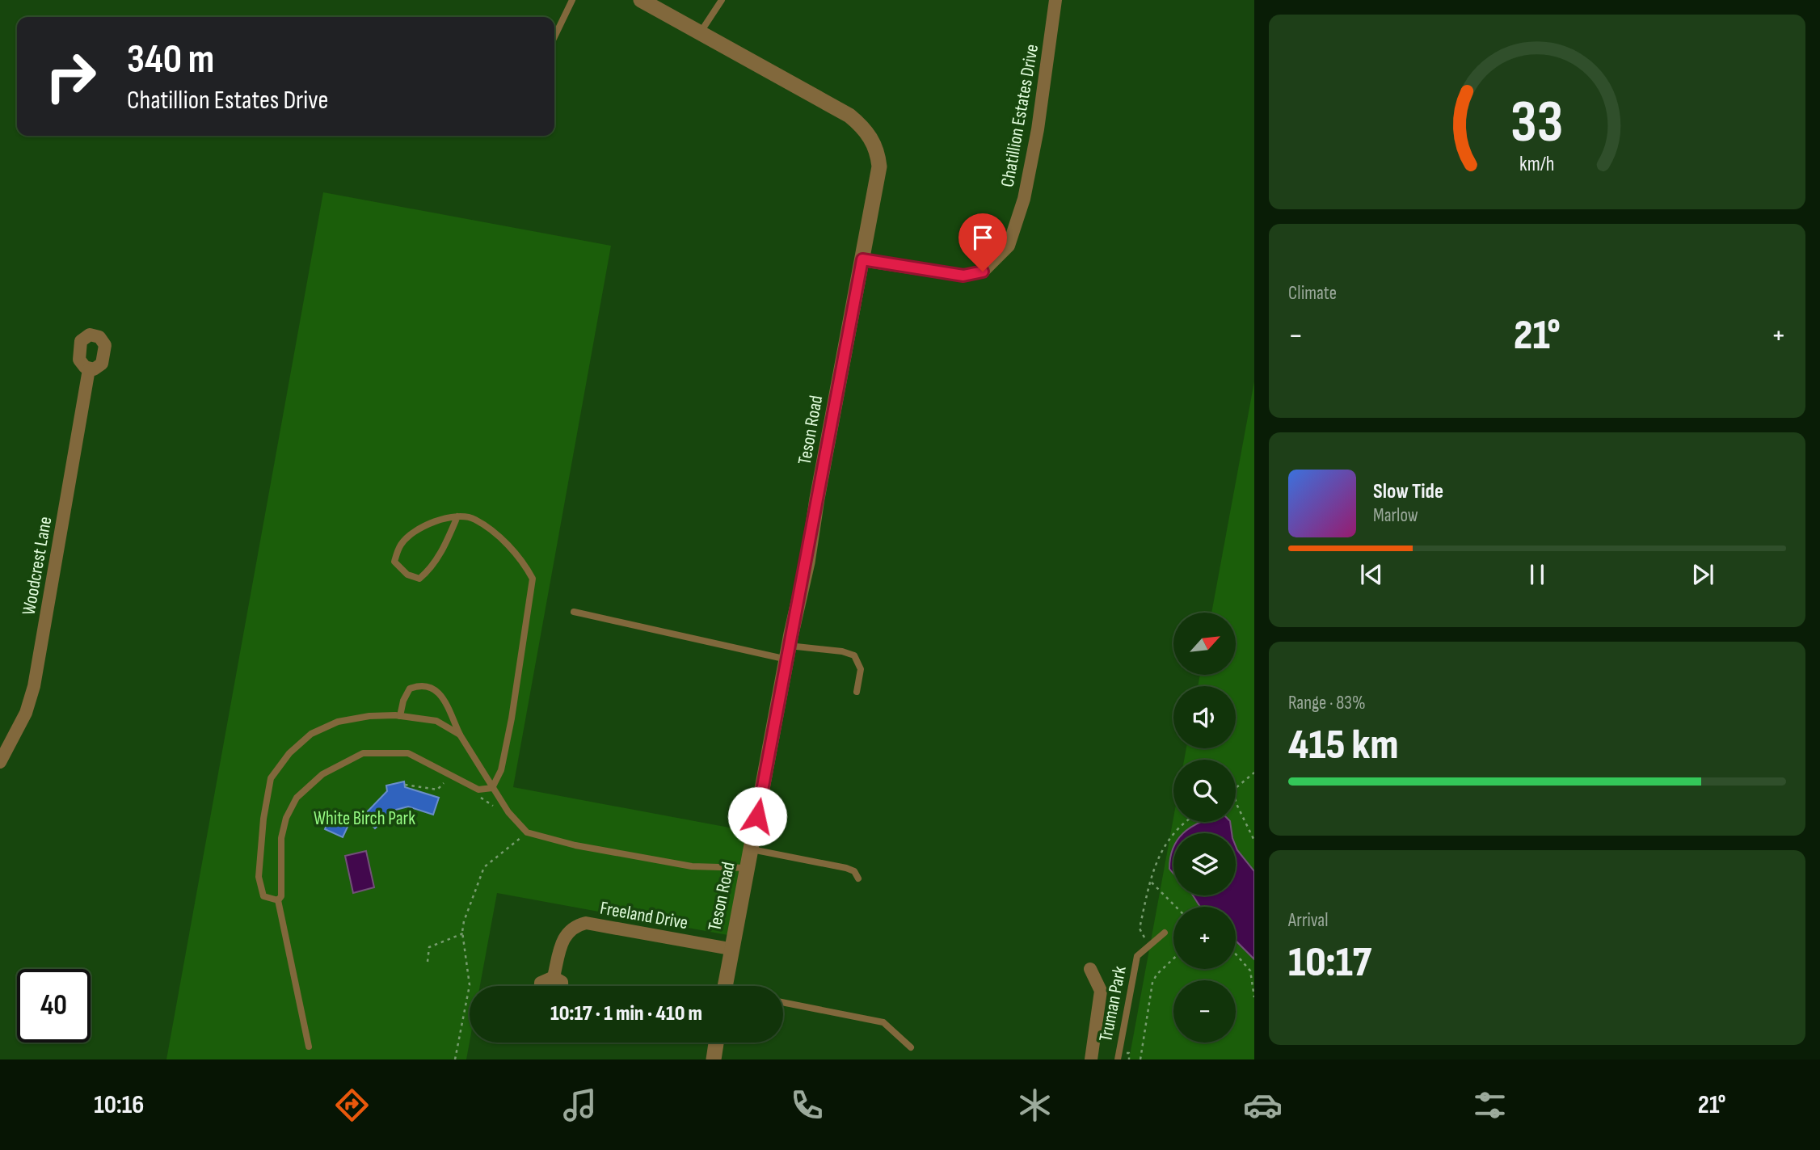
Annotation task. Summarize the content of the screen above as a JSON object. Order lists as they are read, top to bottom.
{
  "streets": {
    "street": [
      "Chatillion Estates Drive",
      "Teson Road",
      "Woodcrest Lane",
      "Freeland Drive"
    ],
    "lane": ["Truman Park"]
  },
  "crossings": [
    ["Chatillion Estates Drive", "Teson Road"],
    ["Teson Road", "Freeland Drive"]
  ],
  "parks": ["White Birch Park"],
  "north": "top right",
  "page": {
    "turn": ["340 m", "Chatillion Estates Drive"],
    "tile": [
      "Climate",
      ["Range · 83%", "415 km"],
      ["Arrival", "10:17"]
    ],
    "heat": ["−", "21°", "+"],
    "song": ["Slow Tide", "Marlow"],
    "map_buttons": ["+", "−"],
    "limit": "40",
    "trip": "10:17 · 1 min · 410 m",
    "tabs": ["10:16", "21°"],
    "gauge": ["33", "km/h"]
  }
}
